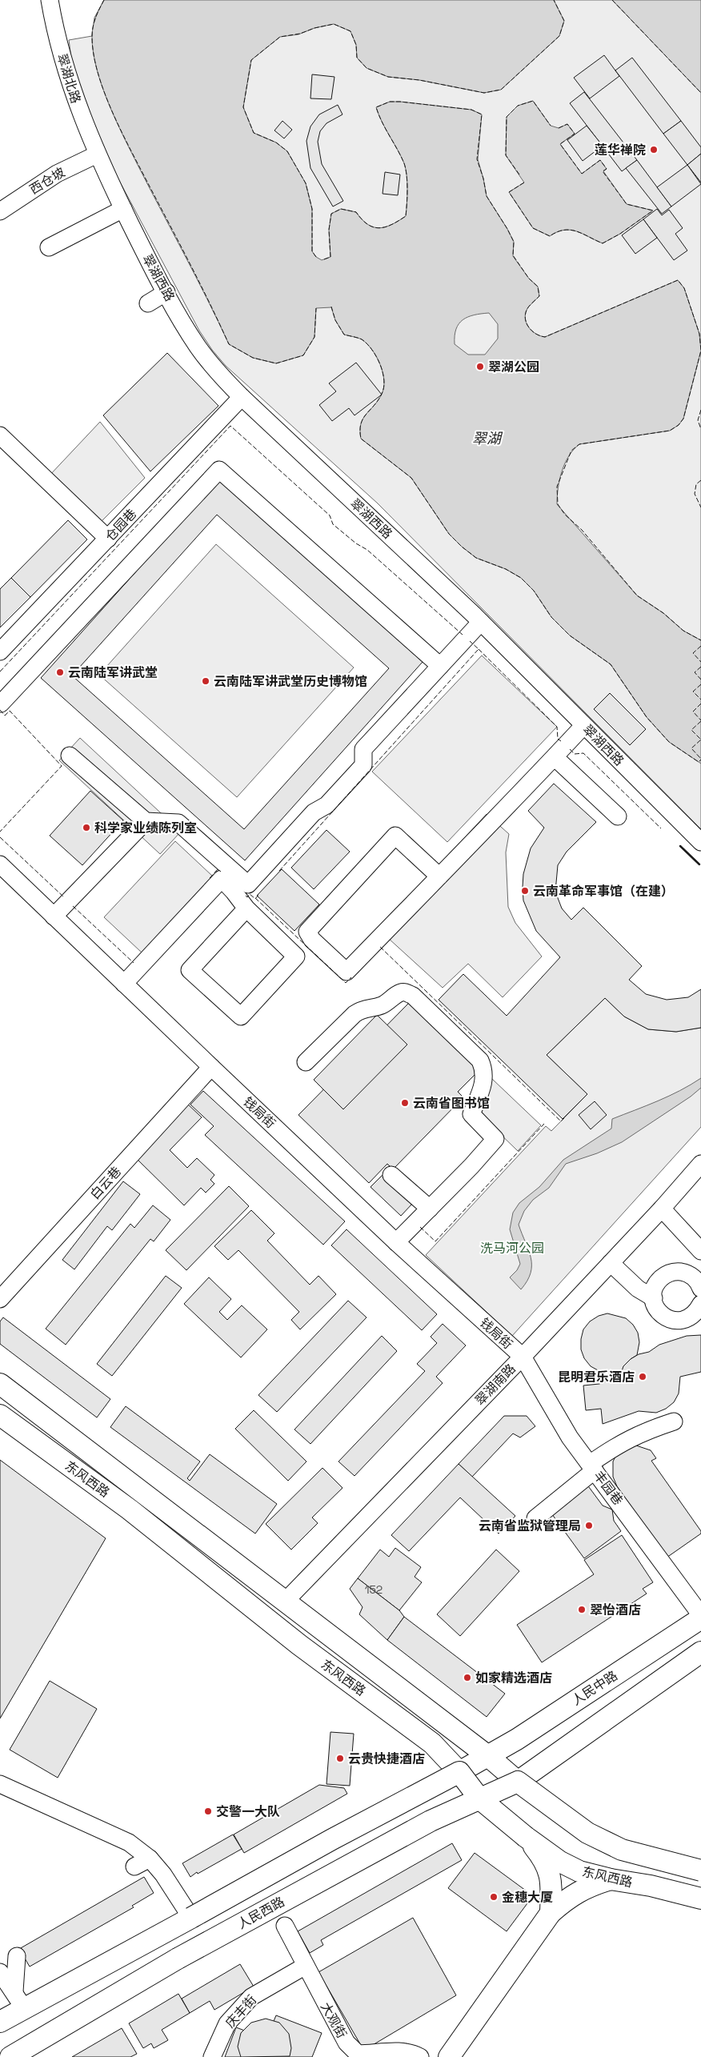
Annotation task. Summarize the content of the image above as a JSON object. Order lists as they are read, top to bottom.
{
  "streets": {
    "main road": ["东风西路", "人民中路", "人民西路"],
    "street": [
      "翠湖北路",
      "西仓坡",
      "翠湖西路",
      "仓园巷",
      "钱局街",
      "白云巷",
      "翠湖南路",
      "丰园巷",
      "庆丰街",
      "大观街"
    ]
  },
  "crossings": [
    ["翠湖北路", "西仓坡"],
    ["翠湖北路", "翠湖西路"],
    ["西仓坡", "翠湖西路"],
    ["翠湖西路", "仓园巷"],
    ["钱局街", "白云巷"],
    ["钱局街", "翠湖南路"],
    ["钱局街", "丰园巷"],
    ["翠湖南路", "东风西路"],
    ["翠湖南路", "丰园巷"],
    ["东风西路", "人民中路"],
    ["东风西路", "人民西路"],
    ["丰园巷", "人民中路"],
    ["庆丰街", "大观街"]
  ],
  "water": ["翠湖"],
  "parks": ["洗马河公园"],
  "places": [
    "莲华禅院",
    "翠湖公园",
    "云南陆军讲武堂",
    "云南陆军讲武堂历史博物馆",
    "科学家业绩陈列室",
    "云南革命军事馆（在建）",
    "云南省图书馆",
    "昆明君乐酒店",
    "云南省监狱管理局",
    "翠怡酒店",
    "如家精选酒店",
    "云贵快捷酒店",
    "交警一大队",
    "金穗大厦"
  ],
  "house_numbers": ["152"]
}
